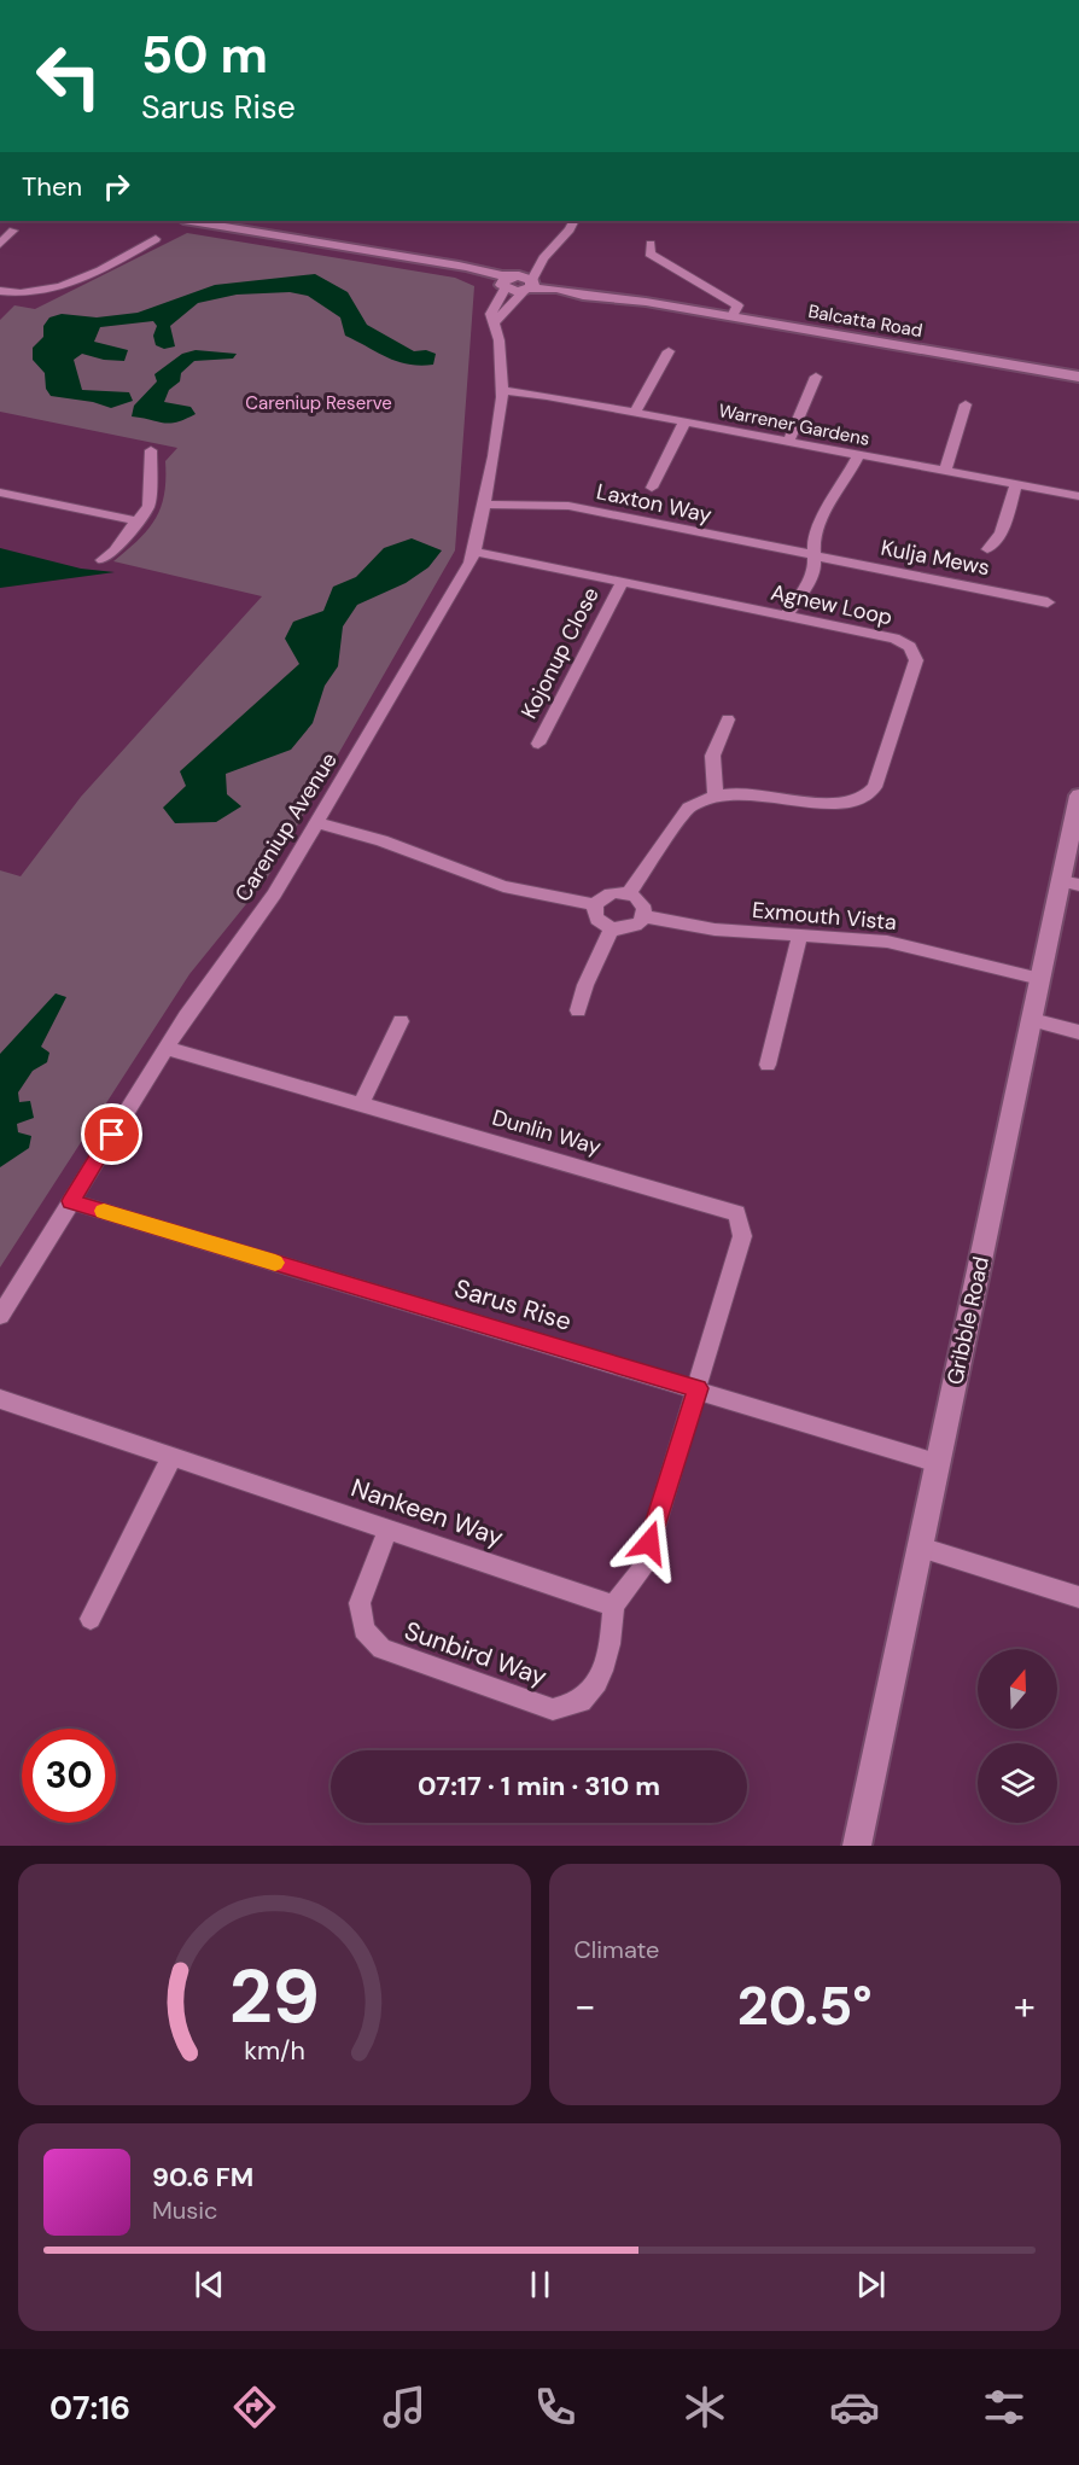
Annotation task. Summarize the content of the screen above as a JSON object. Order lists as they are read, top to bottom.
{
  "streets": {
    "street": [
      "Balcatta Road",
      "Warrener Gardens",
      "Laxton Way",
      "Kulja Mews",
      "Agnew Loop",
      "Kojonup Close",
      "Careniup Avenue",
      "Exmouth Vista",
      "Dunlin Way",
      "Sarus Rise",
      "Gribble Road",
      "Nankeen Way",
      "Sunbird Way"
    ]
  },
  "crossings": [
    ["Balcatta Road", "Careniup Avenue"],
    ["Warrener Gardens", "Careniup Avenue"],
    ["Laxton Way", "Kulja Mews"],
    ["Laxton Way", "Careniup Avenue"],
    ["Agnew Loop", "Kojonup Close"],
    ["Agnew Loop", "Careniup Avenue"],
    ["Careniup Avenue", "Dunlin Way"],
    ["Careniup Avenue", "Sarus Rise"],
    ["Exmouth Vista", "Gribble Road"],
    ["Dunlin Way", "Sarus Rise"],
    ["Sarus Rise", "Gribble Road"],
    ["Nankeen Way", "Sunbird Way"]
  ],
  "parks": ["Careniup Reserve"],
  "north": "top",
  "page": {
    "turn": ["50 m", "Sarus Rise"],
    "then": "Then",
    "limit": "30",
    "trip": "07:17 · 1 min · 310 m",
    "tile": "Climate",
    "heat": ["−", "20.5°", "+"],
    "song": ["90.6 FM", "Music"],
    "tabs": "07:16",
    "gauge": ["29", "km/h"]
  }
}
